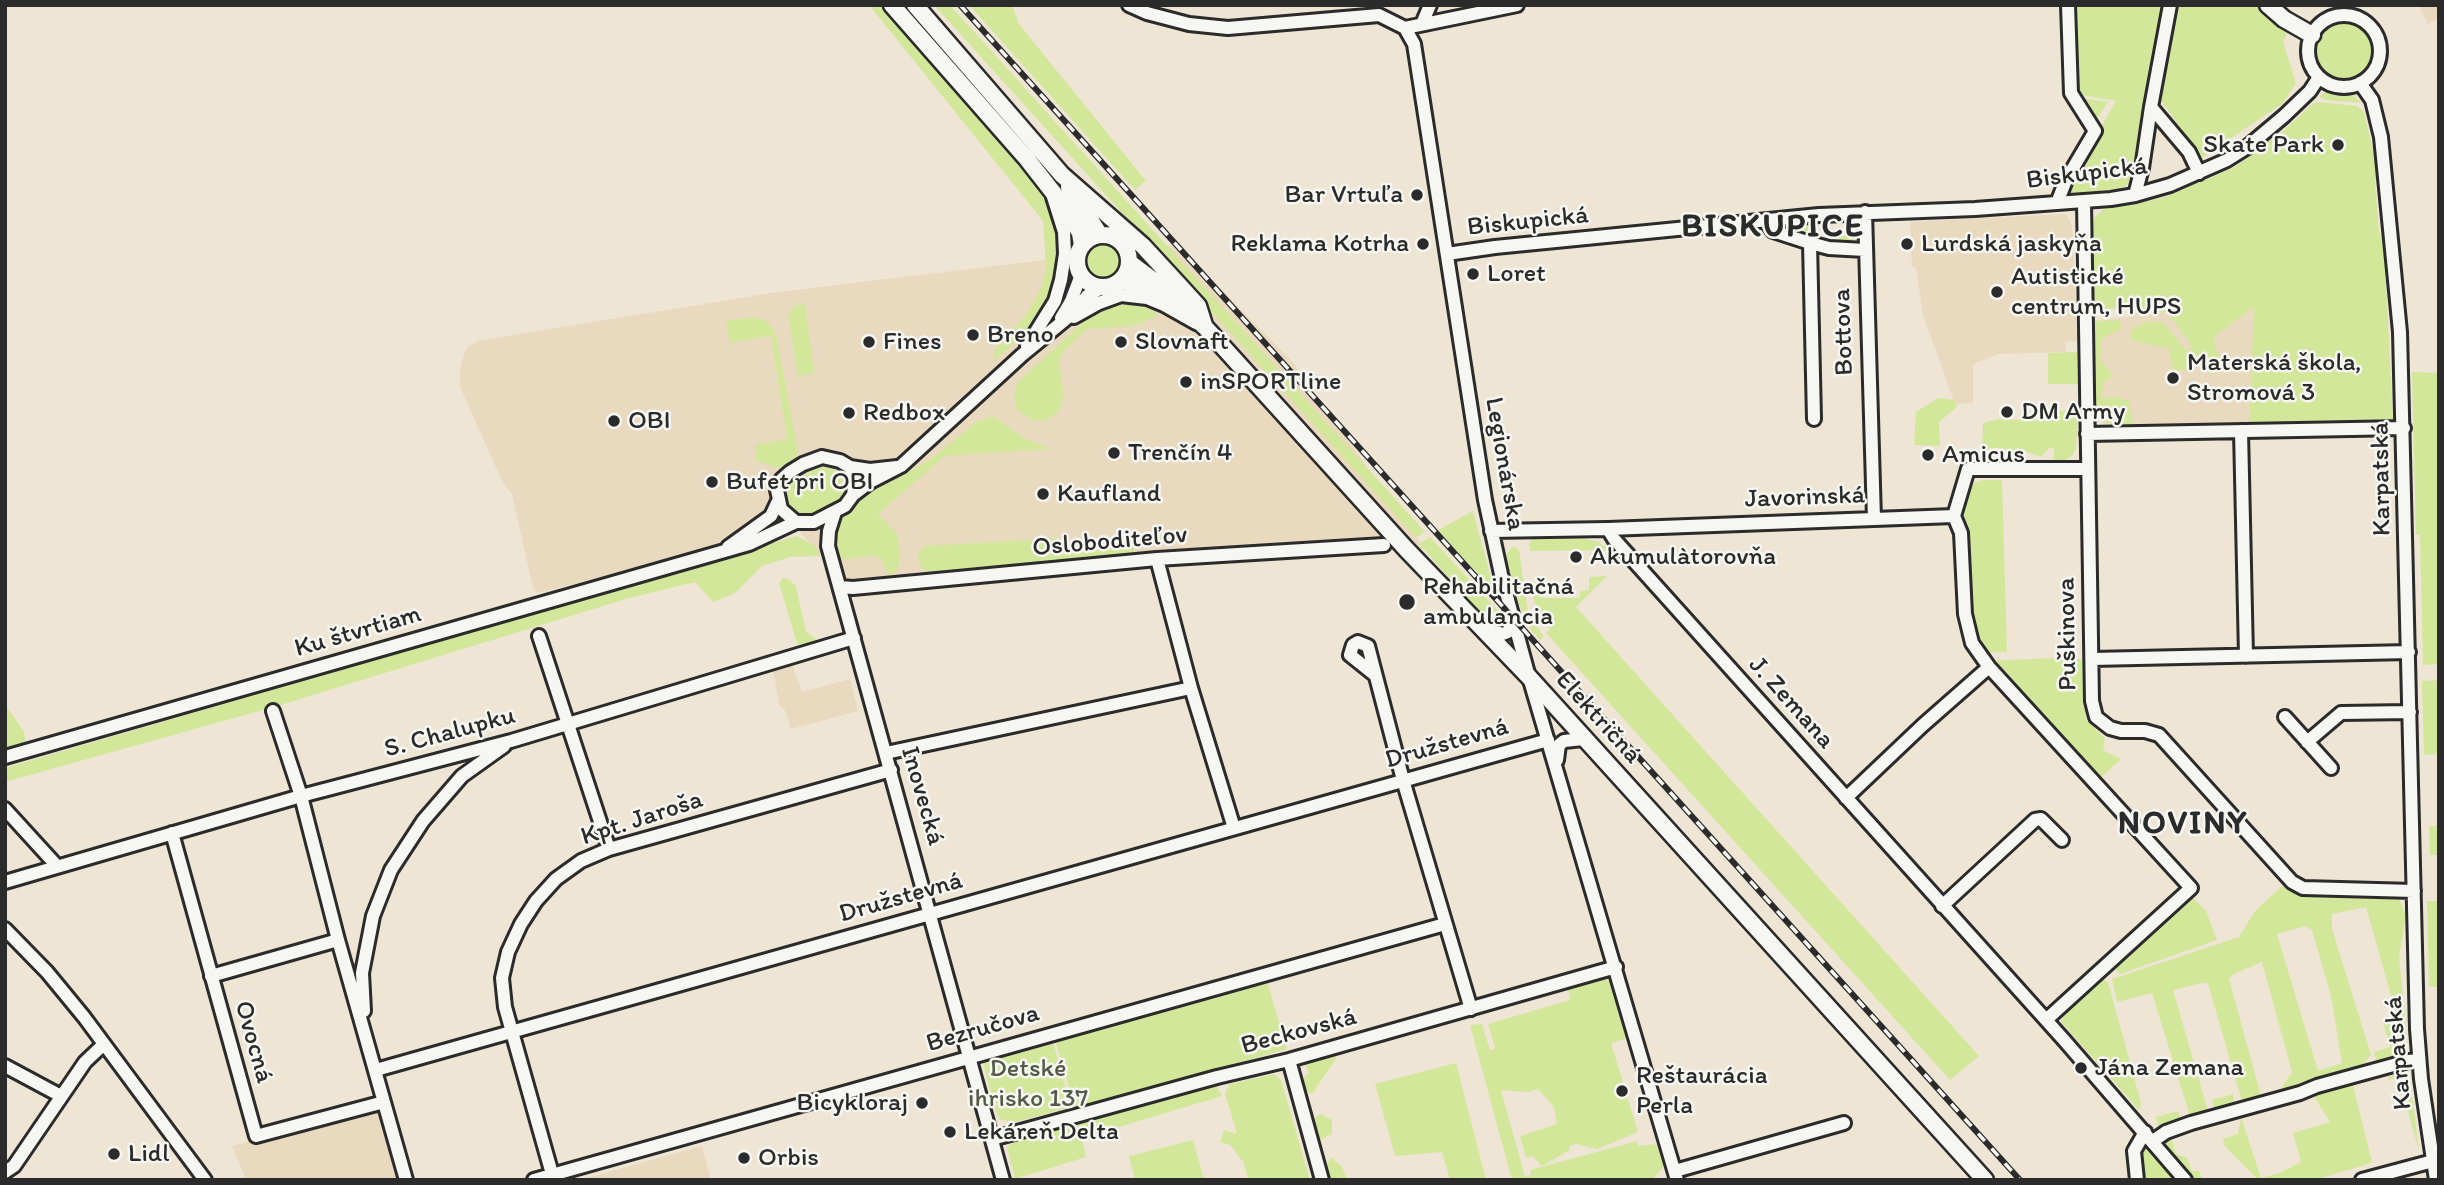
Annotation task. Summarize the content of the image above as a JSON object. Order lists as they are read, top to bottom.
{
  "streets": {
    "main road": ["Električná"],
    "street": [
      "Biskupická",
      "Bottova",
      "Legionárska",
      "Karpatská",
      "Javorinská",
      "Osloboditeľov",
      "Ku štvrtiam",
      "Puškinova",
      "J. Zemana",
      "S. Chalupku",
      "Družstevná",
      "Inovecká",
      "Kpt. Jaroša",
      "Bezručova",
      "Beckovská",
      "Ovocná"
    ]
  },
  "crossings": [
    ["Biskupická", "Bottova"],
    ["Biskupická", "Legionárska"],
    ["Biskupická", "Karpatská"],
    ["Biskupická", "Puškinova"],
    ["Bottova", "Javorinská"],
    ["Legionárska", "Javorinská"],
    ["Legionárska", "Električná"],
    ["Legionárska", "Družstevná"],
    ["Legionárska", "Beckovská"],
    ["Karpatská", "Puškinova"],
    ["Javorinská", "J. Zemana"],
    ["Osloboditeľov", "Inovecká"],
    ["Ku štvrtiam", "Električná"],
    ["Ku štvrtiam", "Inovecká"],
    ["S. Chalupku", "Inovecká"],
    ["S. Chalupku", "Ovocná"],
    ["Družstevná", "Inovecká"],
    ["Družstevná", "Kpt. Jaroša"],
    ["Inovecká", "Kpt. Jaroša"],
    ["Inovecká", "Bezručova"],
    ["Inovecká", "Beckovská"],
    ["Kpt. Jaroša", "Bezručova"]
  ],
  "districts": ["BISKUPICE", "NOVINY"],
  "parks": ["Detské ihrisko 137"],
  "places": [
    "Skate Park",
    "Bar Vrtuľa",
    "Reklama Kotrha",
    "Lurdská jaskyňa",
    "Loret",
    "Autistické centrum, HUPS",
    "Breno",
    "Fines",
    "Slovnaft",
    "Materská škola, Stromová 3",
    "inSPORTline",
    "DM Army",
    "Redbox",
    "OBI",
    "Trenčín 4",
    "Amicus",
    "Bufet pri OBI",
    "Kaufland",
    "Akumulàtorovňa",
    "Rehabilitačná ambulancia",
    "Jána Zemana",
    "Reštaurácia Perla",
    "Bicykloraj",
    "Lekáreň Delta",
    "Lidl",
    "Orbis"
  ]
}
